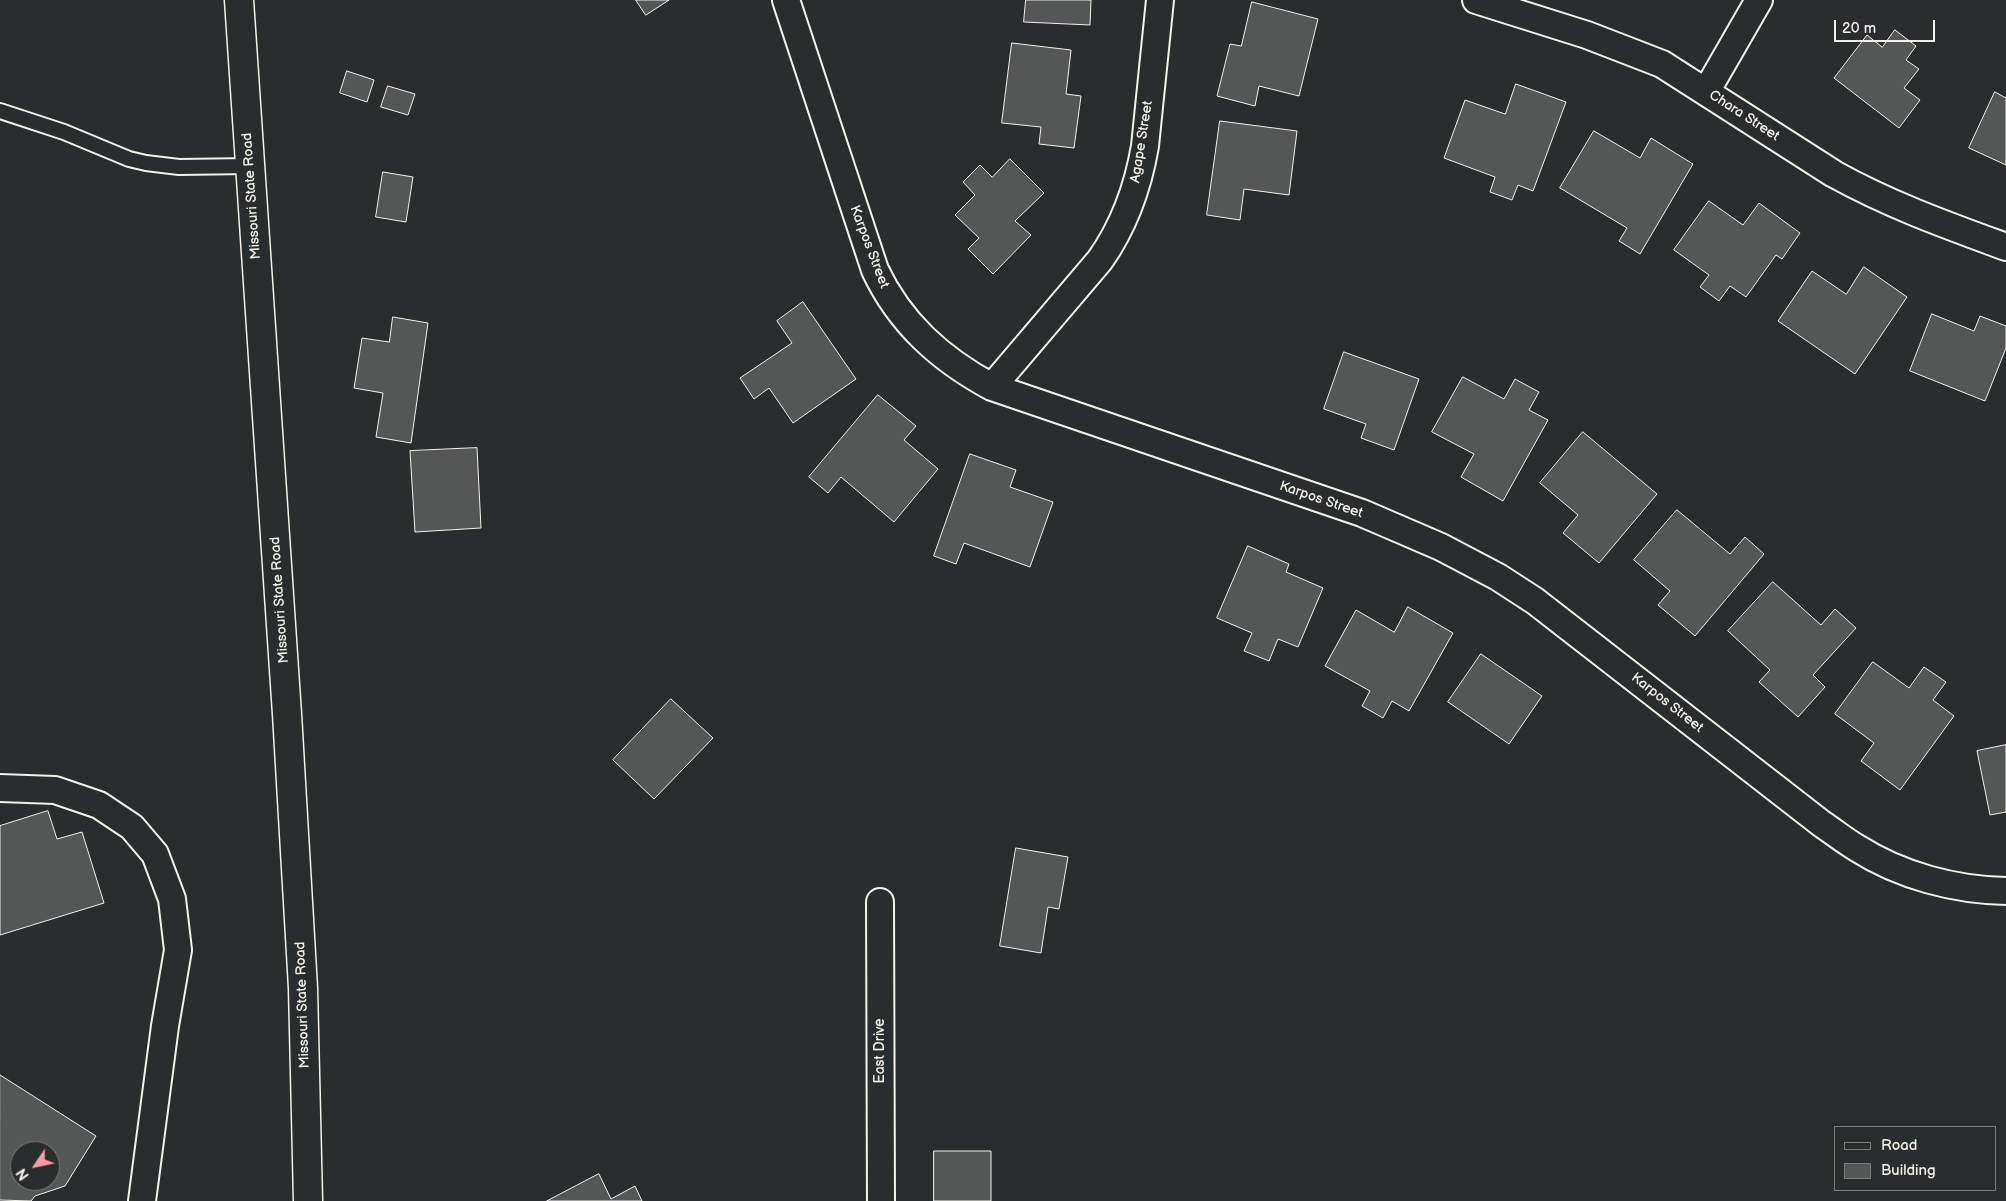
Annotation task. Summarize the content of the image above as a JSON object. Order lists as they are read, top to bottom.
{
  "streets": {
    "street": [
      "Chara Street",
      "Agape Street",
      "Missouri State Road",
      "Karpos Street",
      "East Drive"
    ]
  },
  "crossings": [
    ["Agape Street", "Karpos Street"]
  ],
  "legend": ["Road", "Building"],
  "scale_bar": "20 m",
  "north": "bottom left"
}
